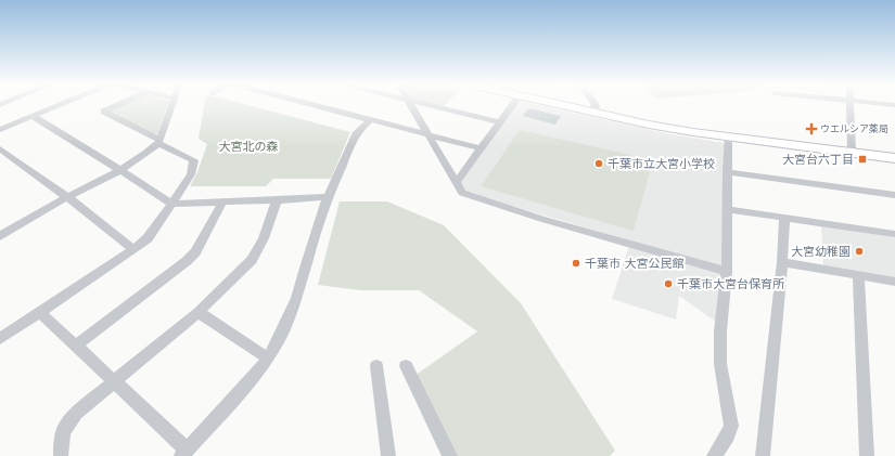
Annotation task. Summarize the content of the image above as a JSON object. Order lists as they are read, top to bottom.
{
  "parks": ["大宮北の森"],
  "places": {
    "health": ["ウエルシア薬局"],
    "transit": ["大宮台六丁目"],
    "other": [
      "千葉市立大宮小学校",
      "大宮幼稚園",
      "千葉市 大宮公民館",
      "千葉市大宮台保育所"
    ]
  }
}
